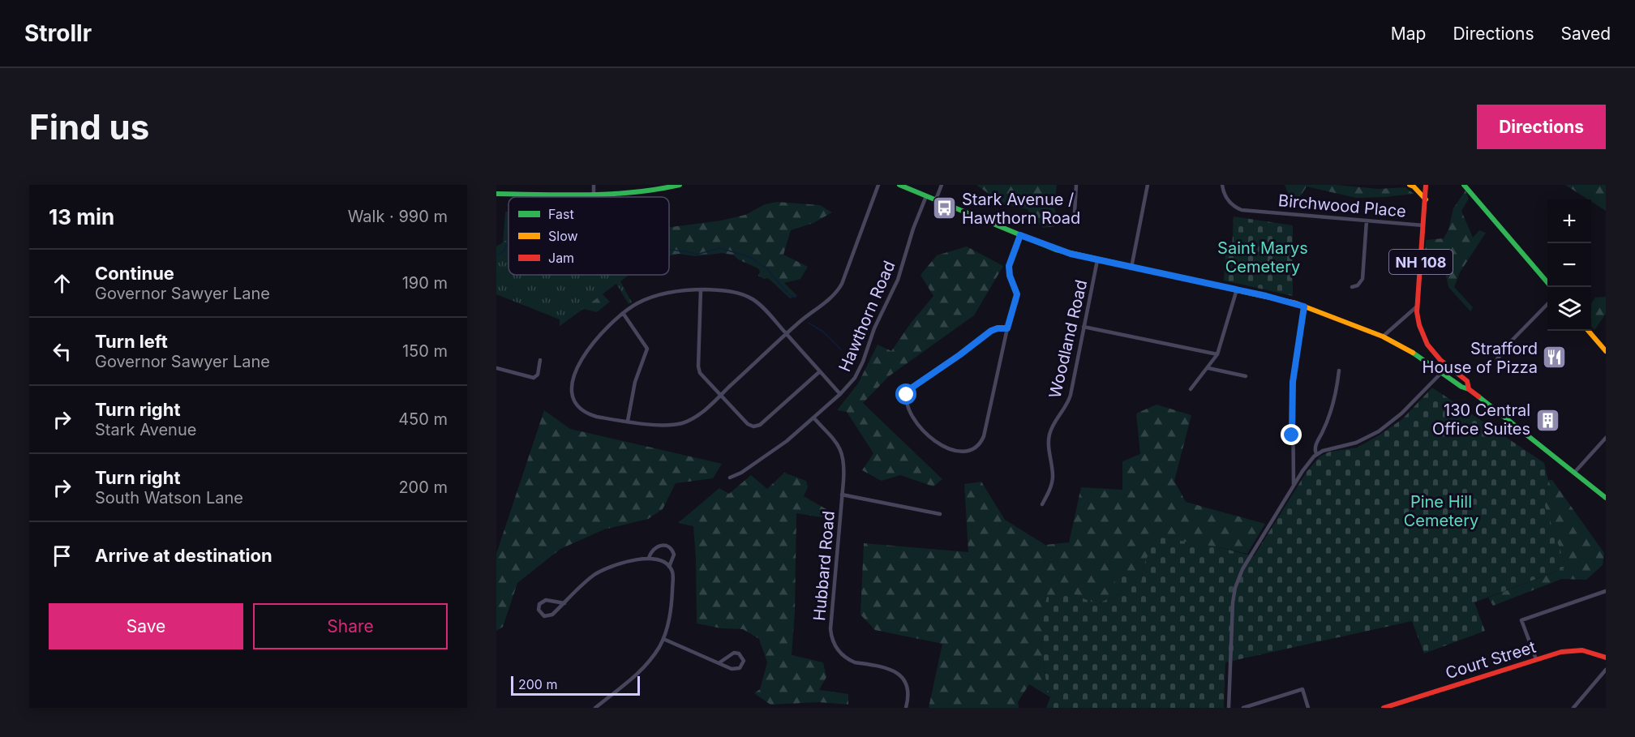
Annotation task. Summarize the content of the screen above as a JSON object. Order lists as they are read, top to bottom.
{
  "streets": {
    "main road": ["NH 108", "Court Street"],
    "street": [
      "Birchwood Place",
      "Hawthorn Road",
      "Woodland Road",
      "Hubbard Road"
    ]
  },
  "crossings": [
    ["Birchwood Place", "NH 108"],
    ["Hawthorn Road", "Hubbard Road"]
  ],
  "parks": ["Saint Marys Cemetery", "Pine Hill Cemetery"],
  "places": {
    "bus stop": ["Stark Avenue / Hawthorn Road"],
    "restaurant": ["Strafford House of Pizza"],
    "building": ["130 Central Office Suites"]
  },
  "legend": ["Fast", "Slow", "Jam"],
  "scale_bar": "200 m",
  "page": {
    "header": "Strollr",
    "nav": ["Map", "Directions", "Saved"],
    "buttons": [
      "Directions",
      ["Save", "Share"]
    ],
    "title": "Find us",
    "heading": ["13 min", "Walk · 990 m"],
    "map_buttons": ["+", "−"],
    "list": [
      ["Continue", "Governor Sawyer Lane", "190 m"],
      ["Turn left", "Governor Sawyer Lane", "150 m"],
      ["Turn right", "Stark Avenue", "450 m"],
      ["Turn right", "South Watson Lane", "200 m"],
      "Arrive at destination"
    ],
    "scale": "200 m"
  }
}
